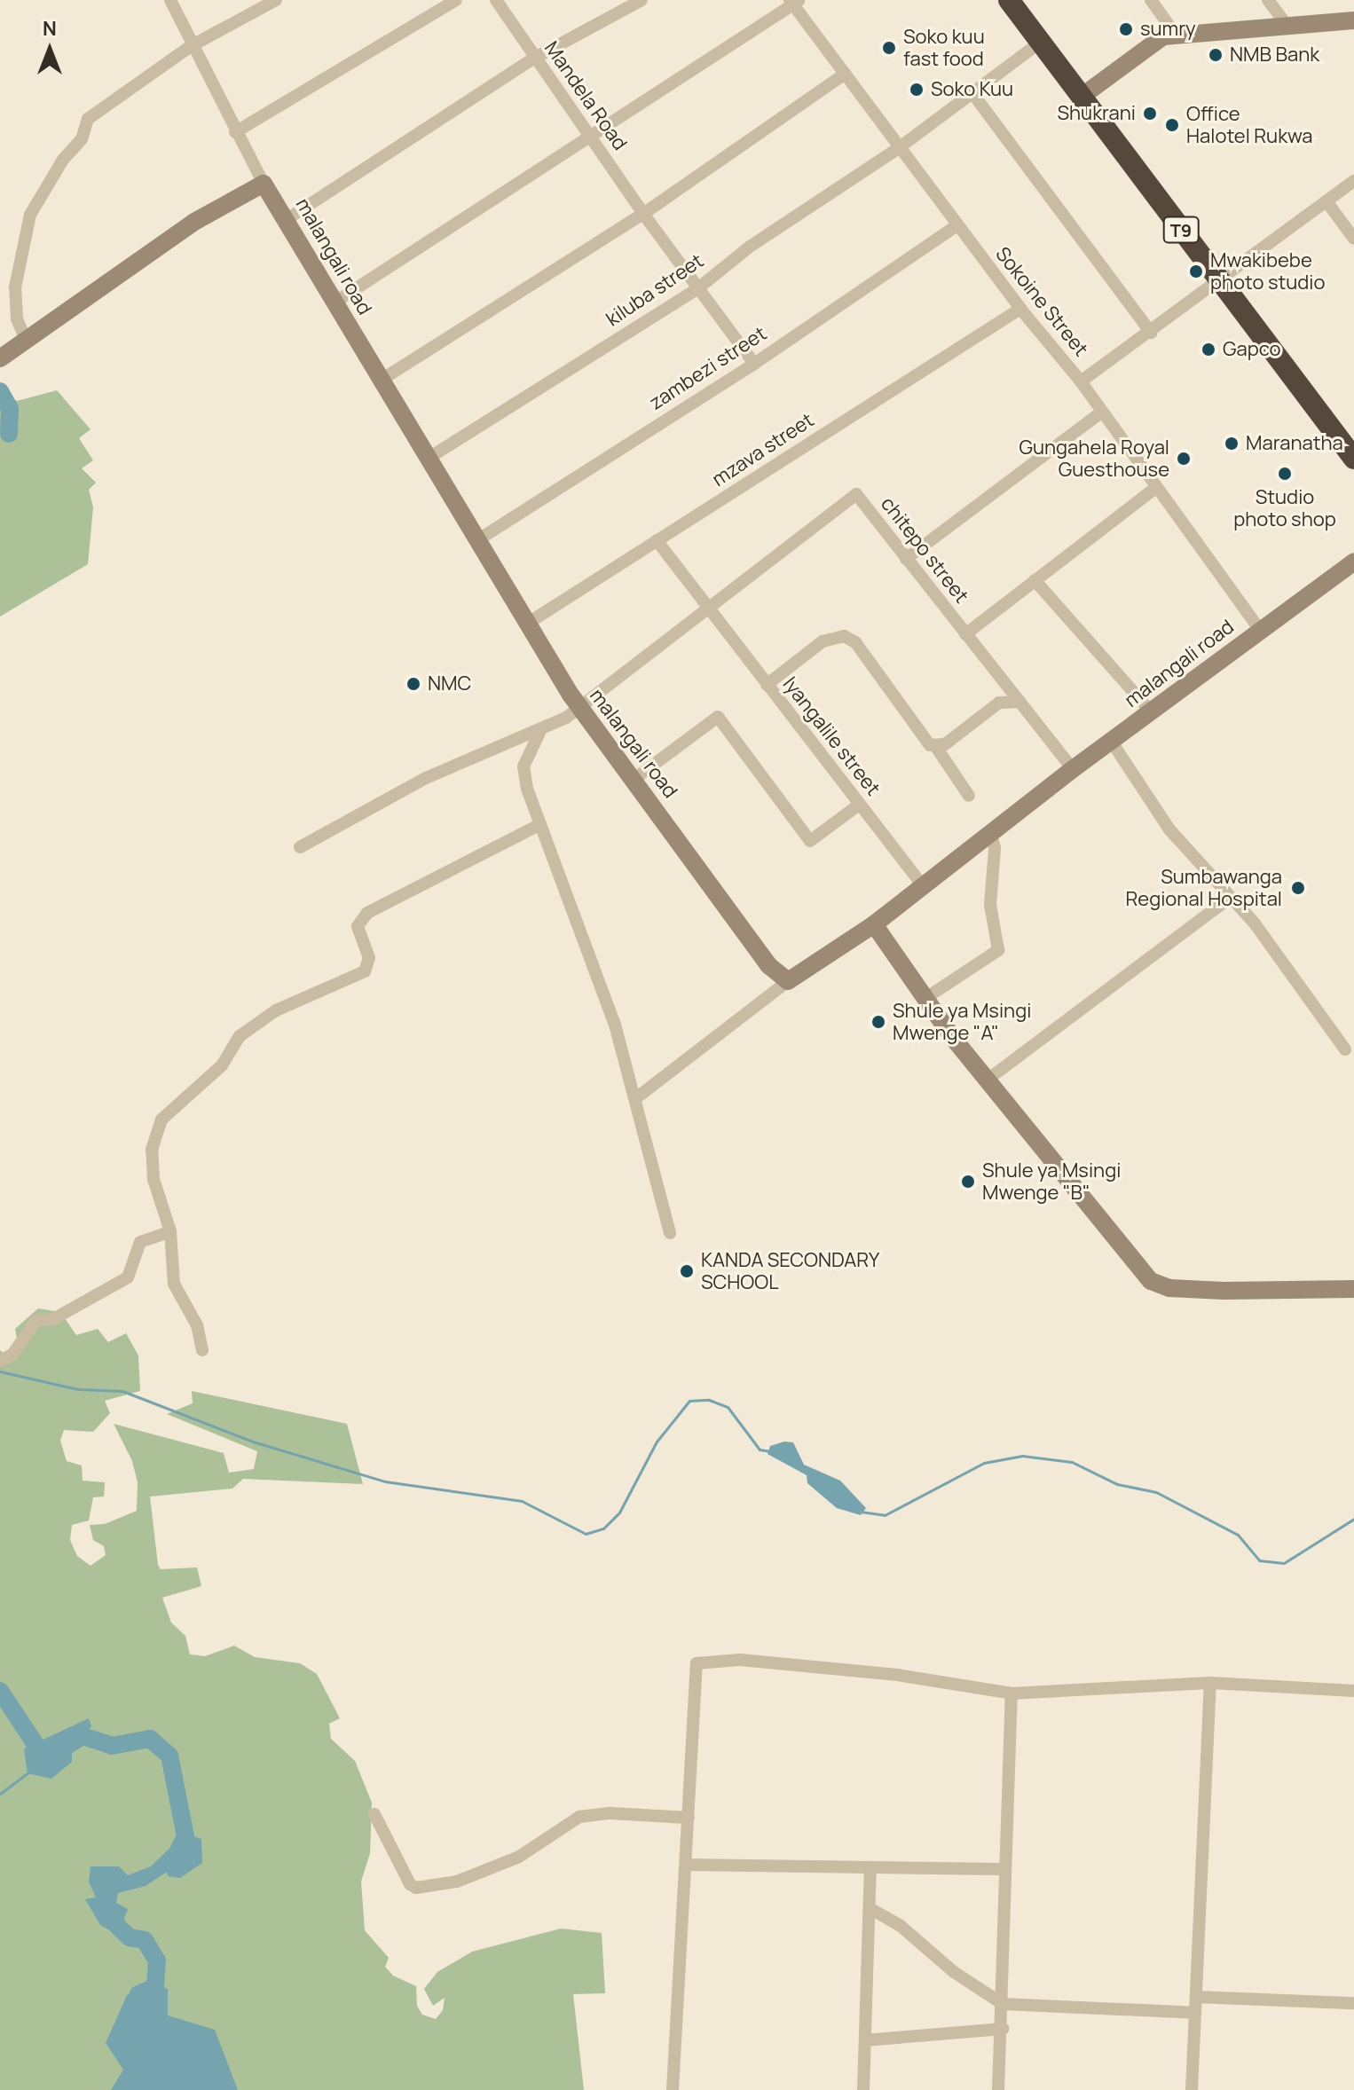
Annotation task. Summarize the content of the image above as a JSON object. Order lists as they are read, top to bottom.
{
  "streets": {
    "highway": ["T9"],
    "street": [
      "Mandela Road",
      "malangali road",
      "kiluba street",
      "Sokoine Street",
      "zambezi street",
      "mzava street",
      "chitepo street",
      "lyangalile street"
    ]
  },
  "crossings": [
    ["T9", "kiluba street"],
    ["malangali road", "kiluba street"],
    ["malangali road", "Sokoine Street"],
    ["malangali road", "zambezi street"],
    ["malangali road", "mzava street"],
    ["malangali road", "chitepo street"],
    ["malangali road", "lyangalile street"],
    ["kiluba street", "Sokoine Street"],
    ["Sokoine Street", "zambezi street"],
    ["Sokoine Street", "mzava street"],
    ["mzava street", "lyangalile street"],
    ["chitepo street", "lyangalile street"]
  ],
  "places": [
    "sumry",
    "Soko kuu fast food",
    "NMB Bank",
    "Soko Kuu",
    "Shukrani",
    "Office Halotel Rukwa",
    "Mwakibebe photo studio",
    "Gapco",
    "Maranatha",
    "Gungahela Royal Guesthouse",
    "Studio photo shop",
    "NMC",
    "Sumbawanga Regional Hospital",
    "Shule ya Msingi Mwenge \"A\"",
    "Shule ya Msingi Mwenge \"B\"",
    "KANDA SECONDARY SCHOOL"
  ],
  "north": "top"
}
